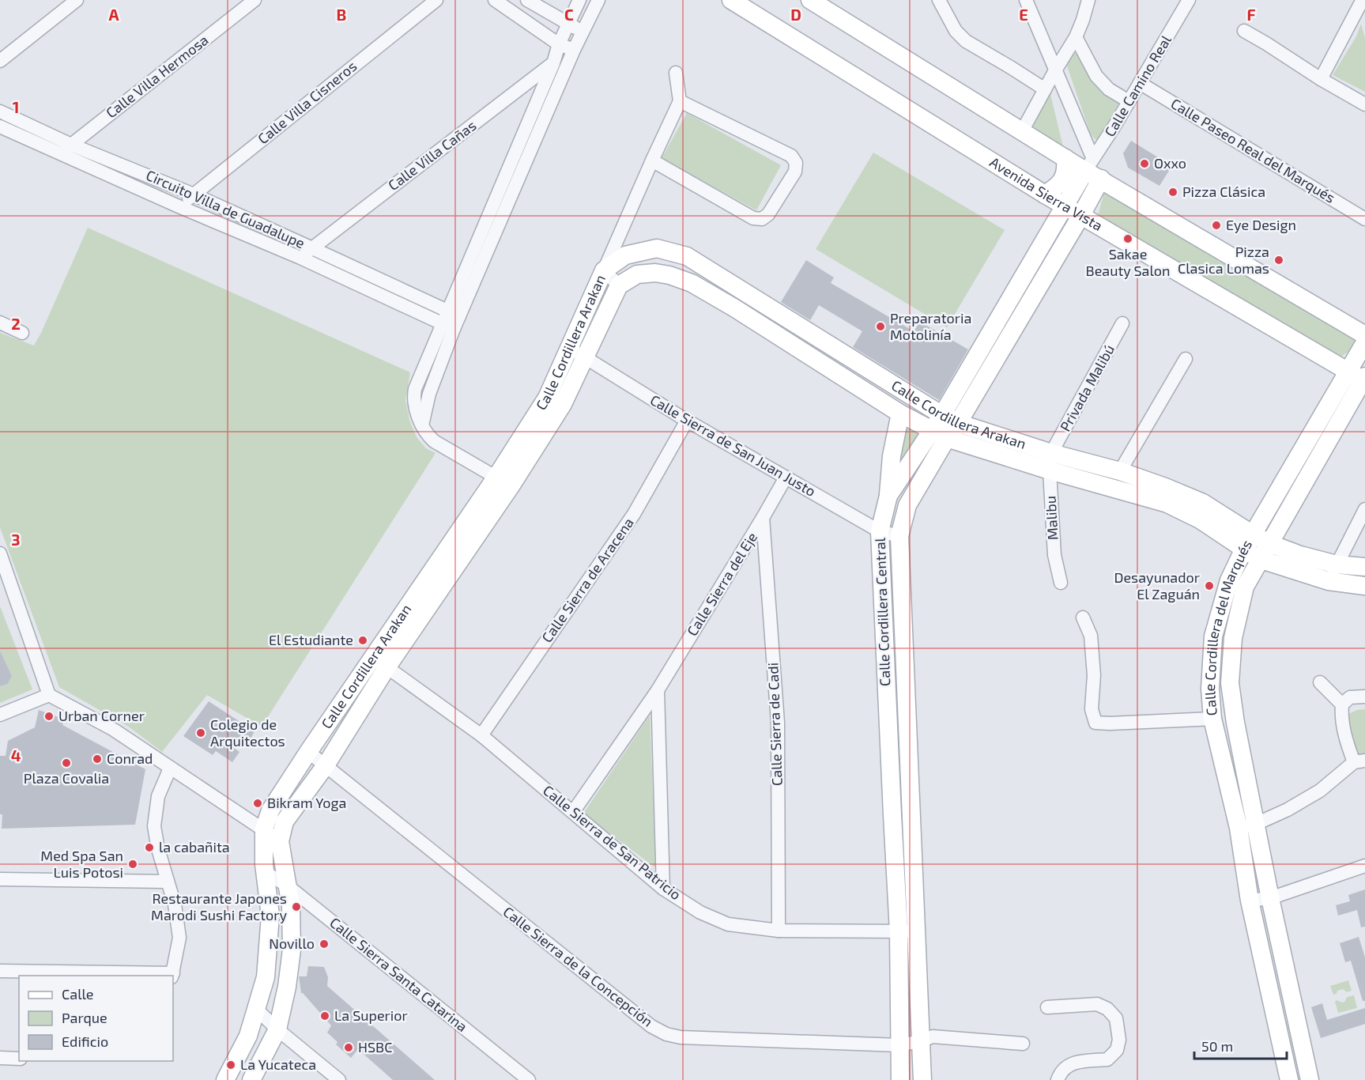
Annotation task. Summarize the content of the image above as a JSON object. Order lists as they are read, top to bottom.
{
  "streets": {
    "street": [
      "Calle Villa Hermosa",
      "Calle Camino Real",
      "Calle Villa Cisneros",
      "Calle Paseo Real del Marqués",
      "Calle Villa Cañas",
      "Avenida Sierra Vista",
      "Circuito Villa de Guadalupe",
      "Calle Cordillera Arakan",
      "Privada Malibú",
      "Calle Sierra de San Juan Justo",
      "Malibu",
      "Calle Sierra de Aracena",
      "Calle Sierra del Eje",
      "Calle Cordillera Central",
      "Calle Cordillera del Marqués",
      "Calle Sierra de Cadi",
      "Calle Sierra de San Patricio",
      "Calle Sierra de la Concepción",
      "Calle Sierra Santa Catarina"
    ]
  },
  "crossings": [
    ["Calle Villa Hermosa", "Circuito Villa de Guadalupe"],
    ["Calle Camino Real", "Calle Paseo Real del Marqués"],
    ["Calle Camino Real", "Calle Cordillera Central"],
    ["Calle Villa Cisneros", "Circuito Villa de Guadalupe"],
    ["Calle Villa Cañas", "Circuito Villa de Guadalupe"],
    ["Avenida Sierra Vista", "Calle Cordillera Central"],
    ["Avenida Sierra Vista", "Calle Cordillera del Marqués"],
    ["Calle Cordillera Arakan", "Privada Malibú"],
    ["Calle Cordillera Arakan", "Calle Sierra de San Juan Justo"],
    ["Calle Cordillera Arakan", "Malibu"],
    ["Calle Cordillera Arakan", "Calle Cordillera Central"],
    ["Calle Cordillera Arakan", "Calle Cordillera del Marqués"],
    ["Calle Cordillera Arakan", "Calle Sierra de San Patricio"],
    ["Calle Cordillera Arakan", "Calle Sierra de la Concepción"],
    ["Calle Cordillera Arakan", "Calle Sierra Santa Catarina"],
    ["Privada Malibú", "Malibu"],
    ["Calle Sierra de San Juan Justo", "Calle Sierra de Aracena"],
    ["Calle Sierra de San Juan Justo", "Calle Sierra del Eje"],
    ["Calle Sierra de San Juan Justo", "Calle Cordillera Central"],
    ["Calle Sierra de Aracena", "Calle Sierra de San Patricio"],
    ["Calle Sierra del Eje", "Calle Sierra de Cadi"],
    ["Calle Sierra del Eje", "Calle Sierra de San Patricio"],
    ["Calle Cordillera Central", "Calle Sierra de San Patricio"],
    ["Calle Cordillera Central", "Calle Sierra de la Concepción"],
    ["Calle Sierra de Cadi", "Calle Sierra de San Patricio"]
  ],
  "places": [
    "Oxxo",
    "Pizza Clásica",
    "Eye Design",
    "Sakae Beauty Salon",
    "Pizza Clasica Lomas",
    "Preparatoria Motolinía",
    "Desayunador El Zaguán",
    "El Estudiante",
    "Urban Corner",
    "Colegio de Arquitectos",
    "Conrad",
    "Plaza Covalia",
    "Bikram Yoga",
    "la cabañita",
    "Med Spa San Luis Potosi",
    "Restaurante Japones Marodi Sushi Factory",
    "Novillo",
    "La Superior",
    "HSBC",
    "La Yucateca"
  ],
  "legend": ["Calle", "Parque", "Edificio"],
  "scale_bar": "50 m",
  "grid": {
    "columns": [
      "A",
      "B",
      "C",
      "D",
      "E",
      "F"
    ],
    "rows": [
      "1",
      "2",
      "3",
      "4"
    ]
  }
}
